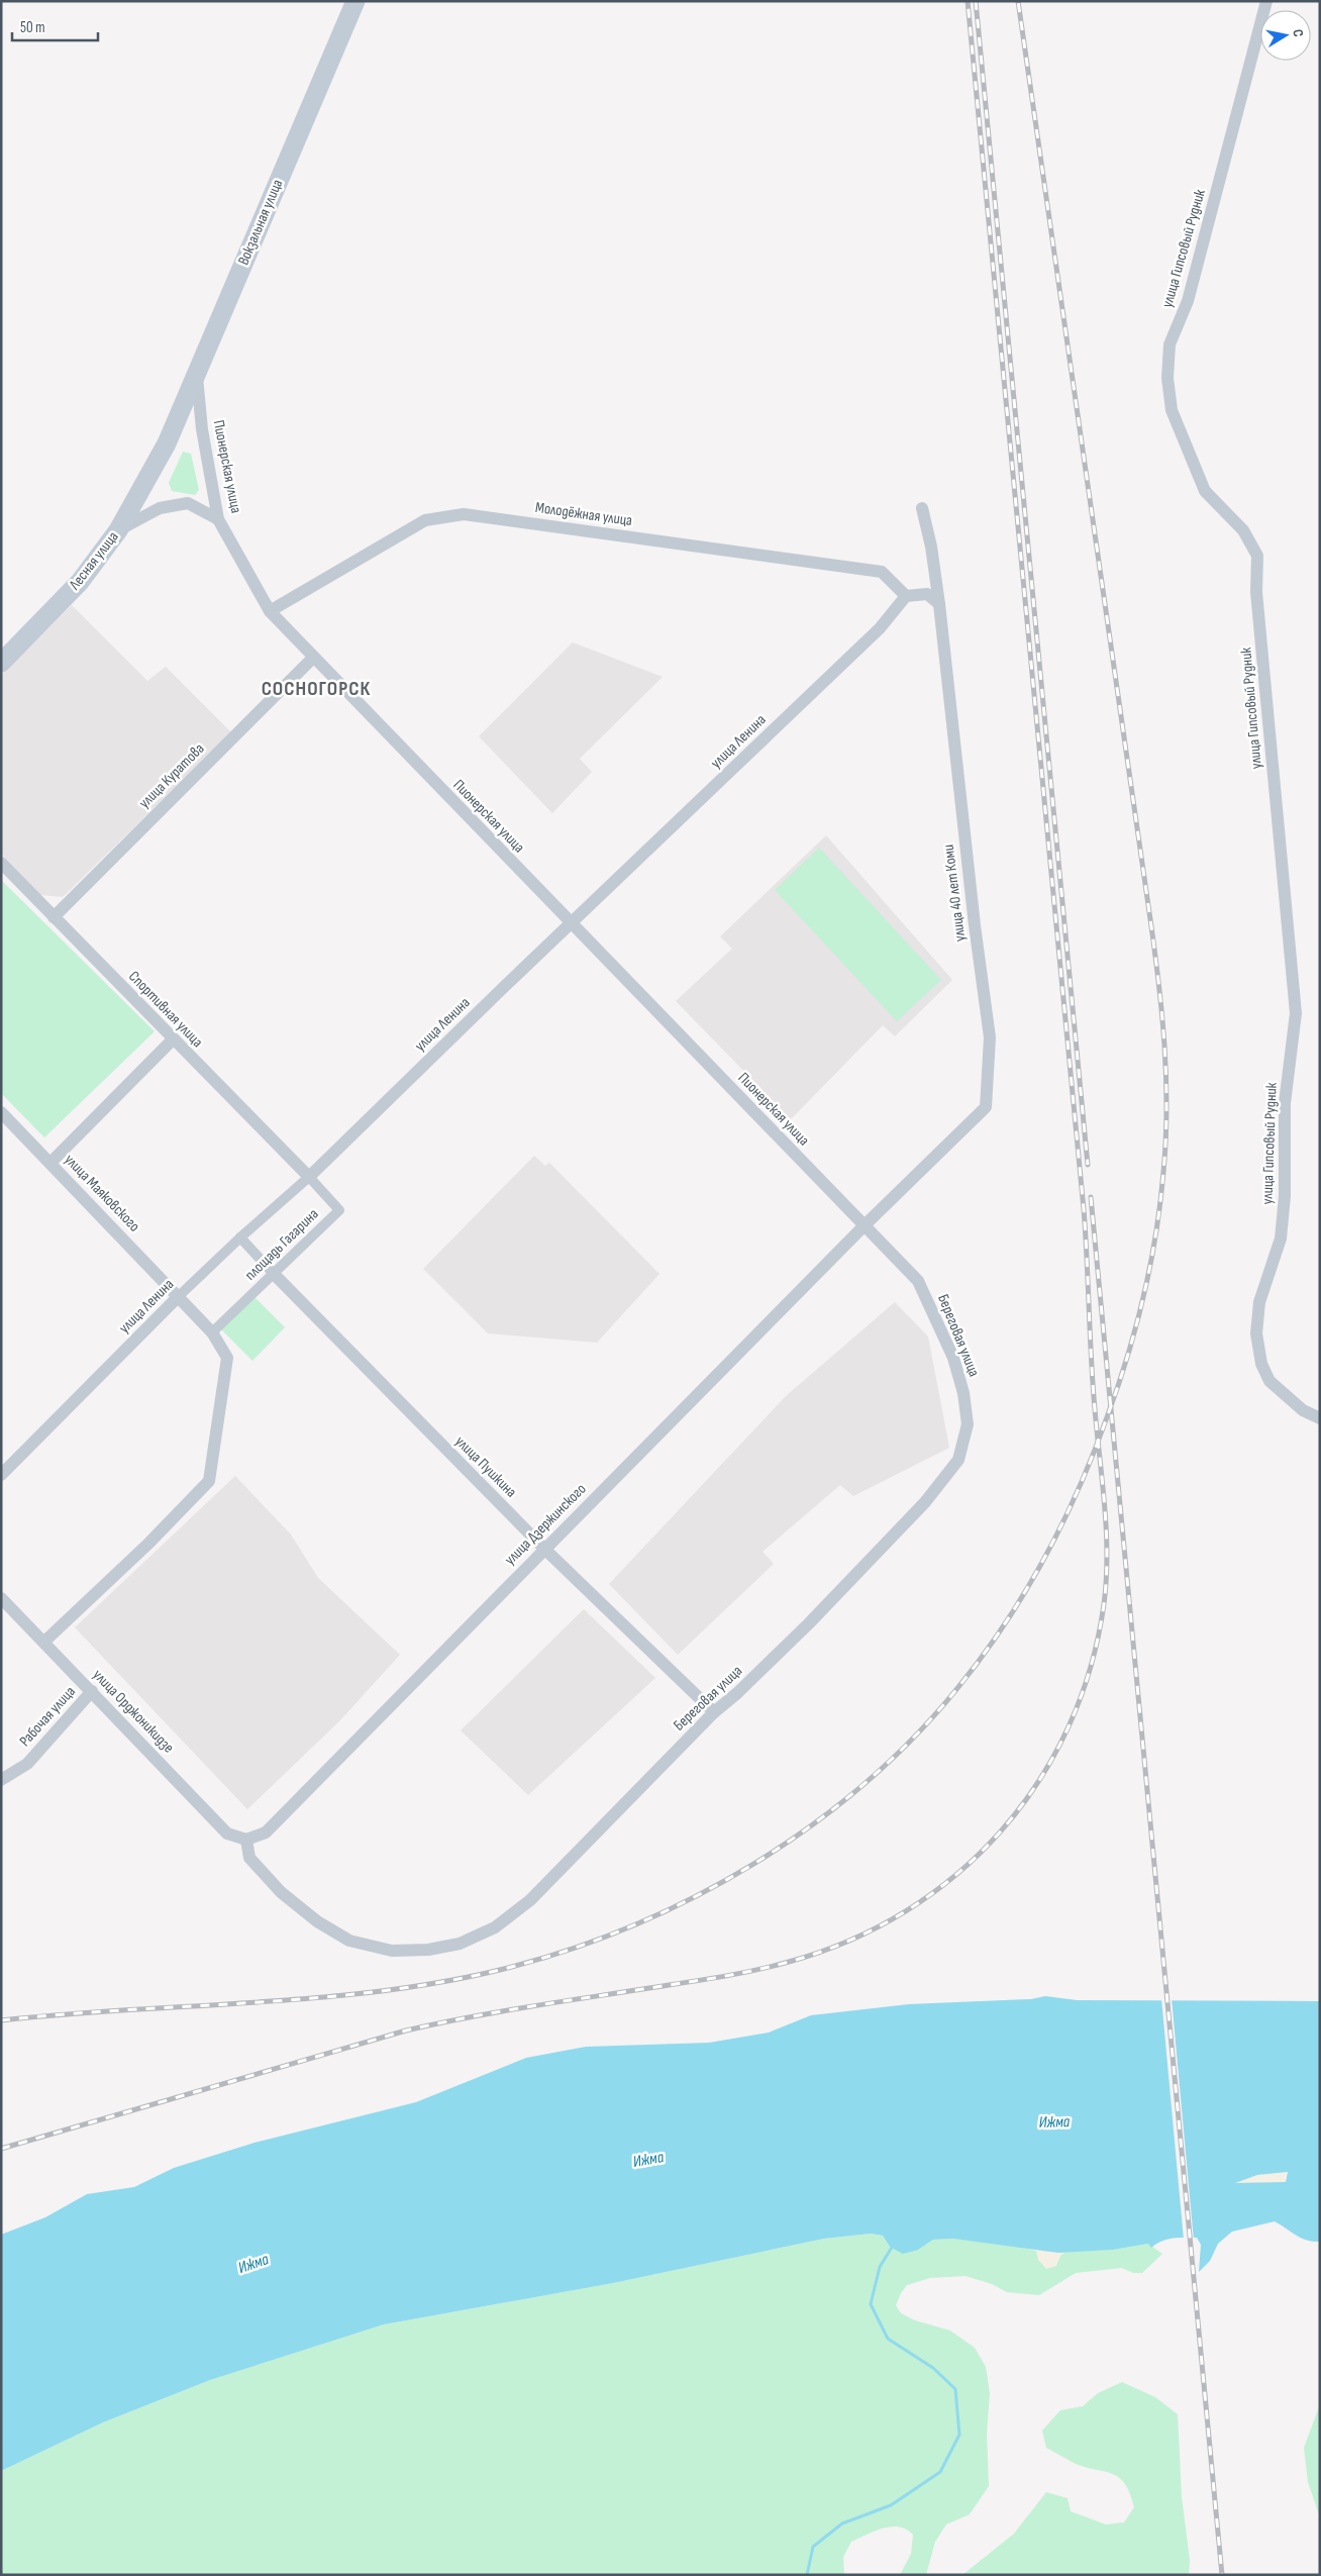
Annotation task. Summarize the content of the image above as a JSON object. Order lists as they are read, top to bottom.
{
  "streets": {
    "main road": ["Вокзальная улица", "Лесная улица"],
    "street": [
      "улица Гипсовый Рудник",
      "Пионерская улица",
      "Молодёжная улица",
      "улица Ленина",
      "улица Куратова",
      "улица 40 лет Коми",
      "Спортивная улица",
      "улица Маяковского",
      "площадь Гагарина",
      "Береговая улица",
      "улица Пушкина",
      "улица Дзержинского",
      "улица Орджоникидзе",
      "Рабочая улица"
    ]
  },
  "crossings": [
    ["Вокзальная улица", "Пионерская улица"],
    ["Вокзальная улица", "Лесная улица"],
    ["Пионерская улица", "Молодёжная улица"],
    ["Пионерская улица", "улица Ленина"],
    ["Пионерская улица", "улица Куратова"],
    ["Пионерская улица", "улица 40 лет Коми"],
    ["Пионерская улица", "Береговая улица"],
    ["Пионерская улица", "улица Дзержинского"],
    ["Молодёжная улица", "улица Ленина"],
    ["улица Ленина", "Спортивная улица"],
    ["улица Ленина", "улица Маяковского"],
    ["улица Ленина", "площадь Гагарина"],
    ["улица Ленина", "улица Пушкина"],
    ["улица Куратова", "Спортивная улица"],
    ["улица 40 лет Коми", "Береговая улица"],
    ["улица 40 лет Коми", "улица Дзержинского"],
    ["Спортивная улица", "площадь Гагарина"],
    ["улица Маяковского", "площадь Гагарина"],
    ["улица Маяковского", "улица Орджоникидзе"],
    ["площадь Гагарина", "улица Пушкина"],
    ["Береговая улица", "улица Пушкина"],
    ["Береговая улица", "улица Дзержинского"],
    ["Береговая улица", "улица Орджоникидзе"],
    ["улица Пушкина", "улица Дзержинского"],
    ["улица Дзержинского", "улица Орджоникидзе"],
    ["улица Орджоникидзе", "Рабочая улица"]
  ],
  "districts": ["СОСНОГОРСК"],
  "water": ["Ижма"],
  "scale_bar": "50 m",
  "north": "right"
}
